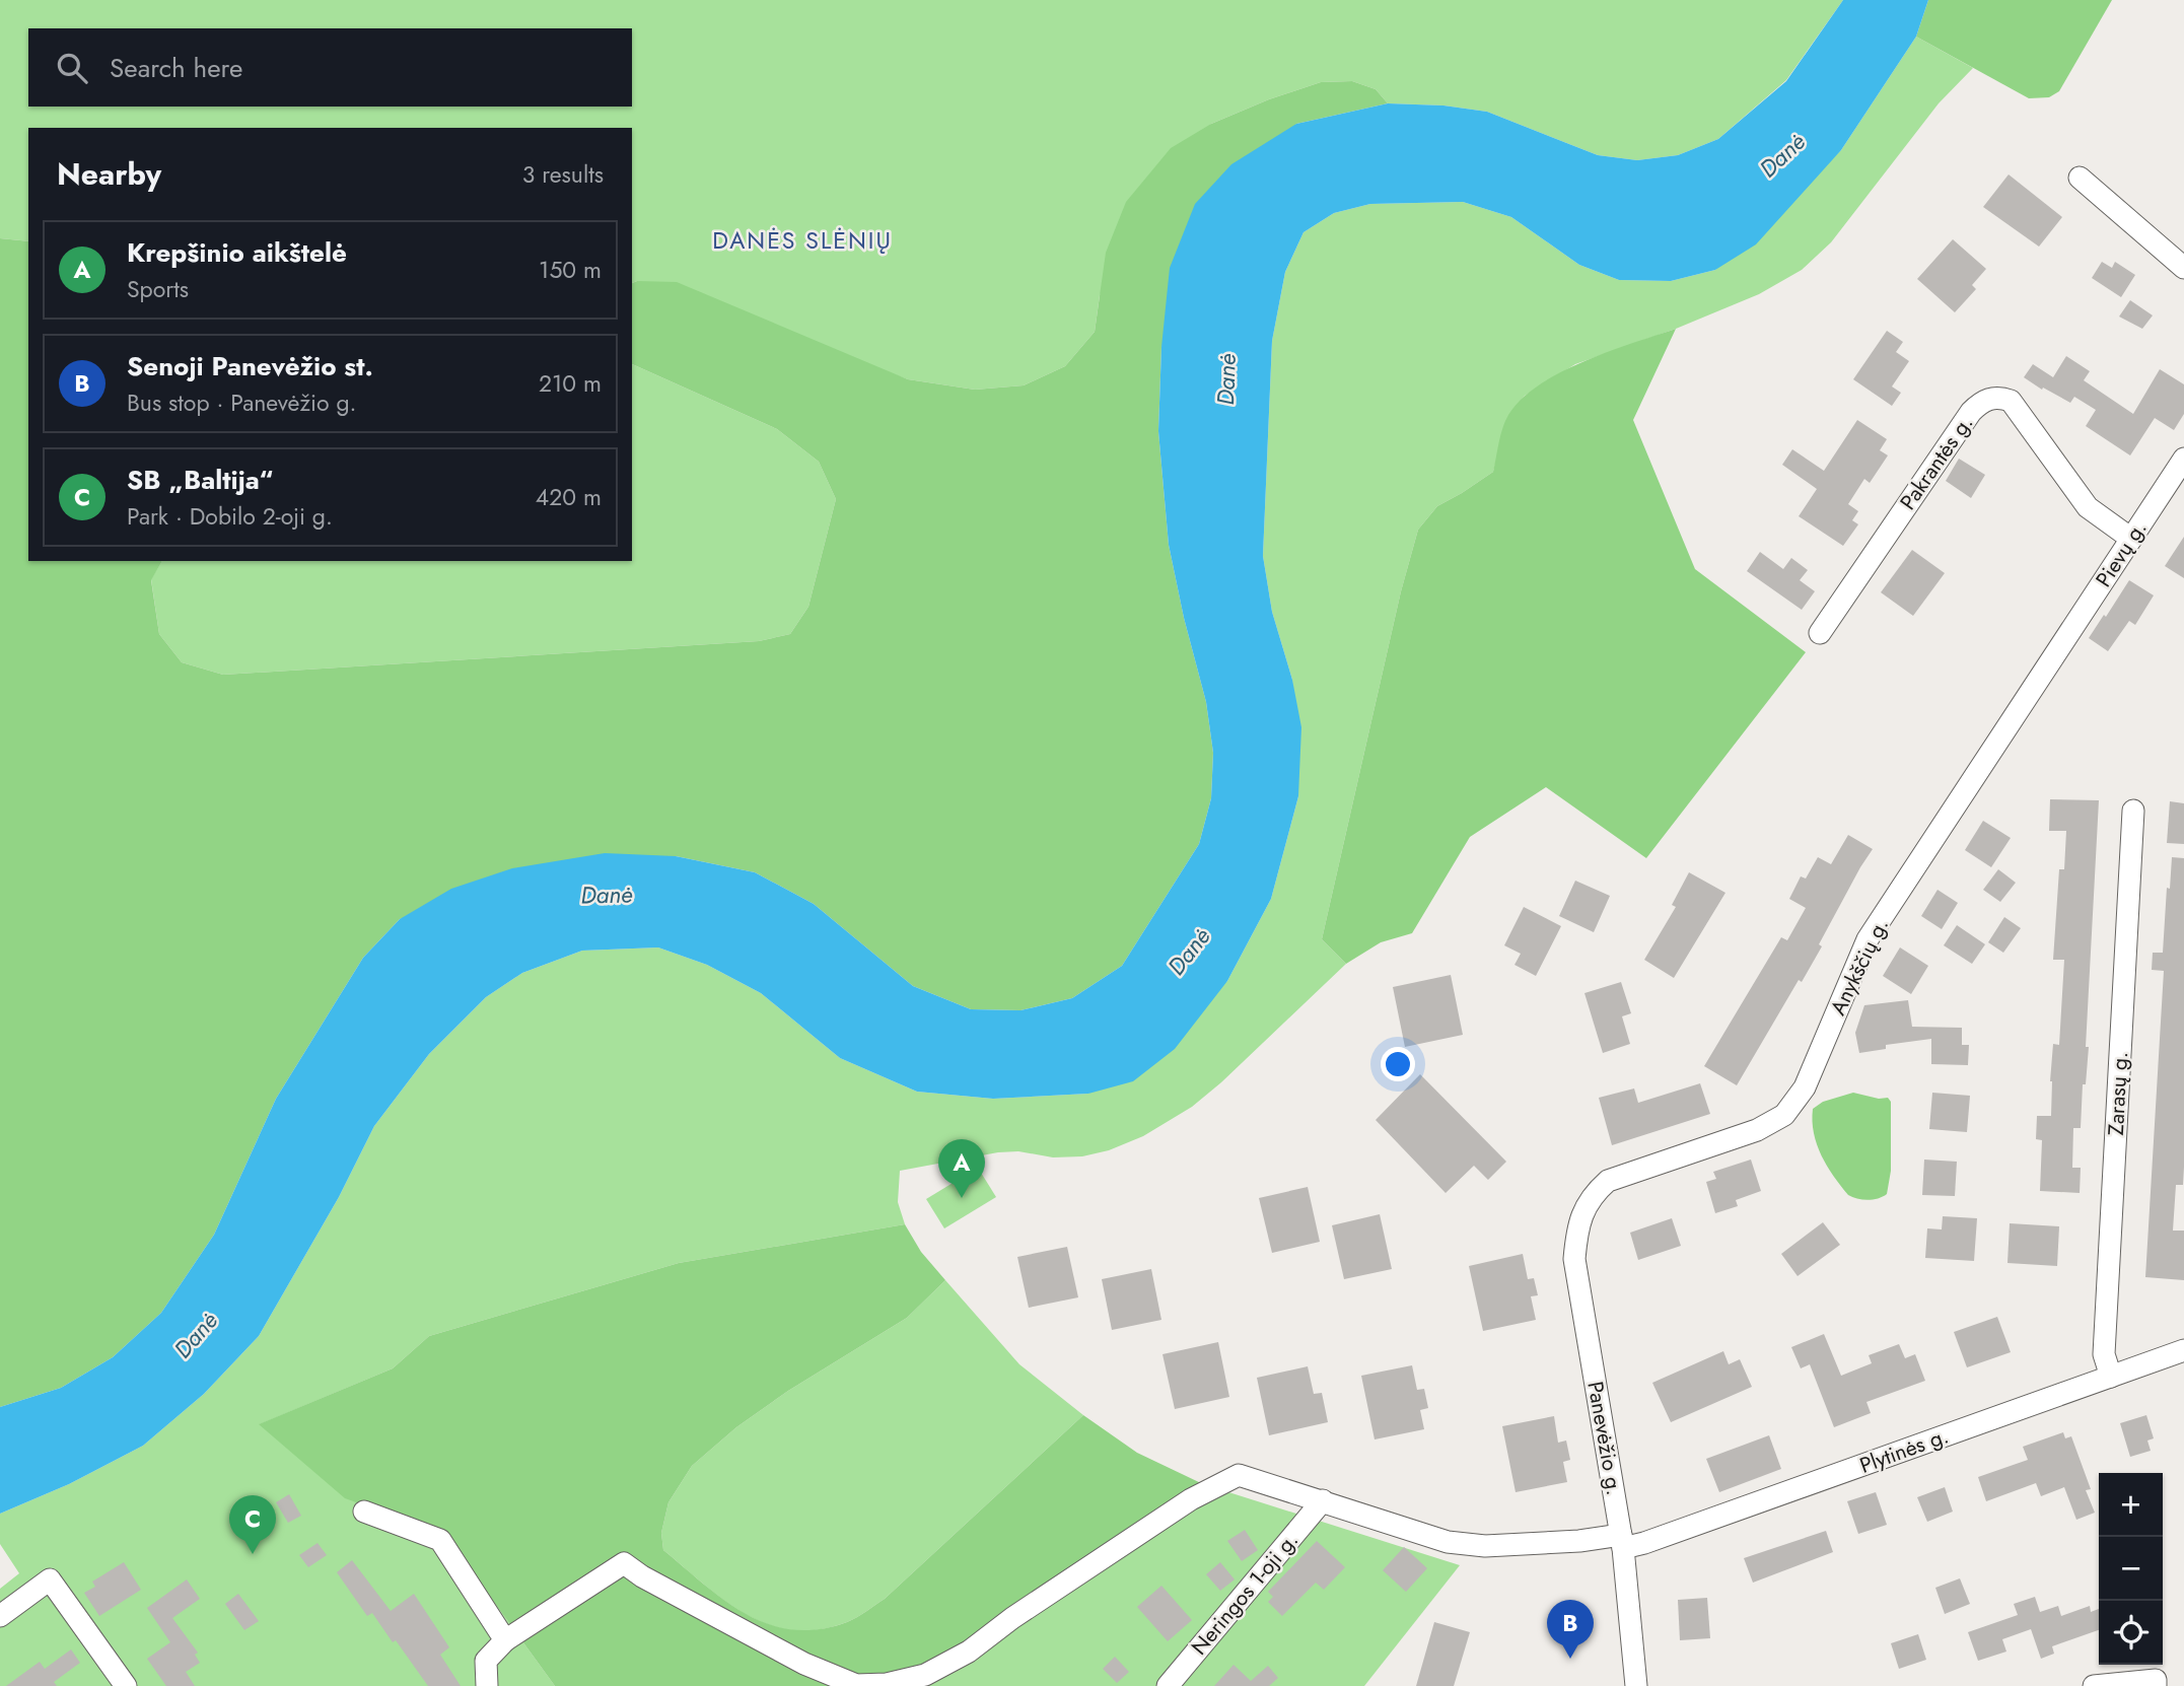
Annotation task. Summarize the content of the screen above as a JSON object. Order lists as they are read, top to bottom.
{
  "streets": {
    "street": [
      "Pakrantės g.",
      "Pievų g.",
      "Anykščių g.",
      "Zarasų g.",
      "Panevėžio g.",
      "Plytinės g.",
      "Neringos 1-oji g."
    ]
  },
  "crossings": [
    ["Pakrantės g.", "Pievų g."],
    ["Pievų g.", "Anykščių g."],
    ["Anykščių g.", "Panevėžio g."],
    ["Zarasų g.", "Plytinės g."],
    ["Panevėžio g.", "Plytinės g."],
    ["Plytinės g.", "Neringos 1-oji g."]
  ],
  "districts": ["DANĖS SLĖNIŲ"],
  "water": ["Danė"],
  "page": {
    "search": "Search here",
    "heading": ["Nearby", "3 results"],
    "list": [
      {
        "mark": "A",
        "name": "Krepšinio aikštelė",
        "note": "Sports",
        "value": "150 m"
      },
      {
        "mark": "B",
        "name": "Senoji Panevėžio st.",
        "note": "Bus stop · Panevėžio g.",
        "value": "210 m"
      },
      {
        "mark": "C",
        "name": "SB „Baltija“",
        "note": "Park · Dobilo 2-oji g.",
        "value": "420 m"
      }
    ],
    "pins": ["A", "C", "B"],
    "map_buttons": ["+", "−"]
  }
}
